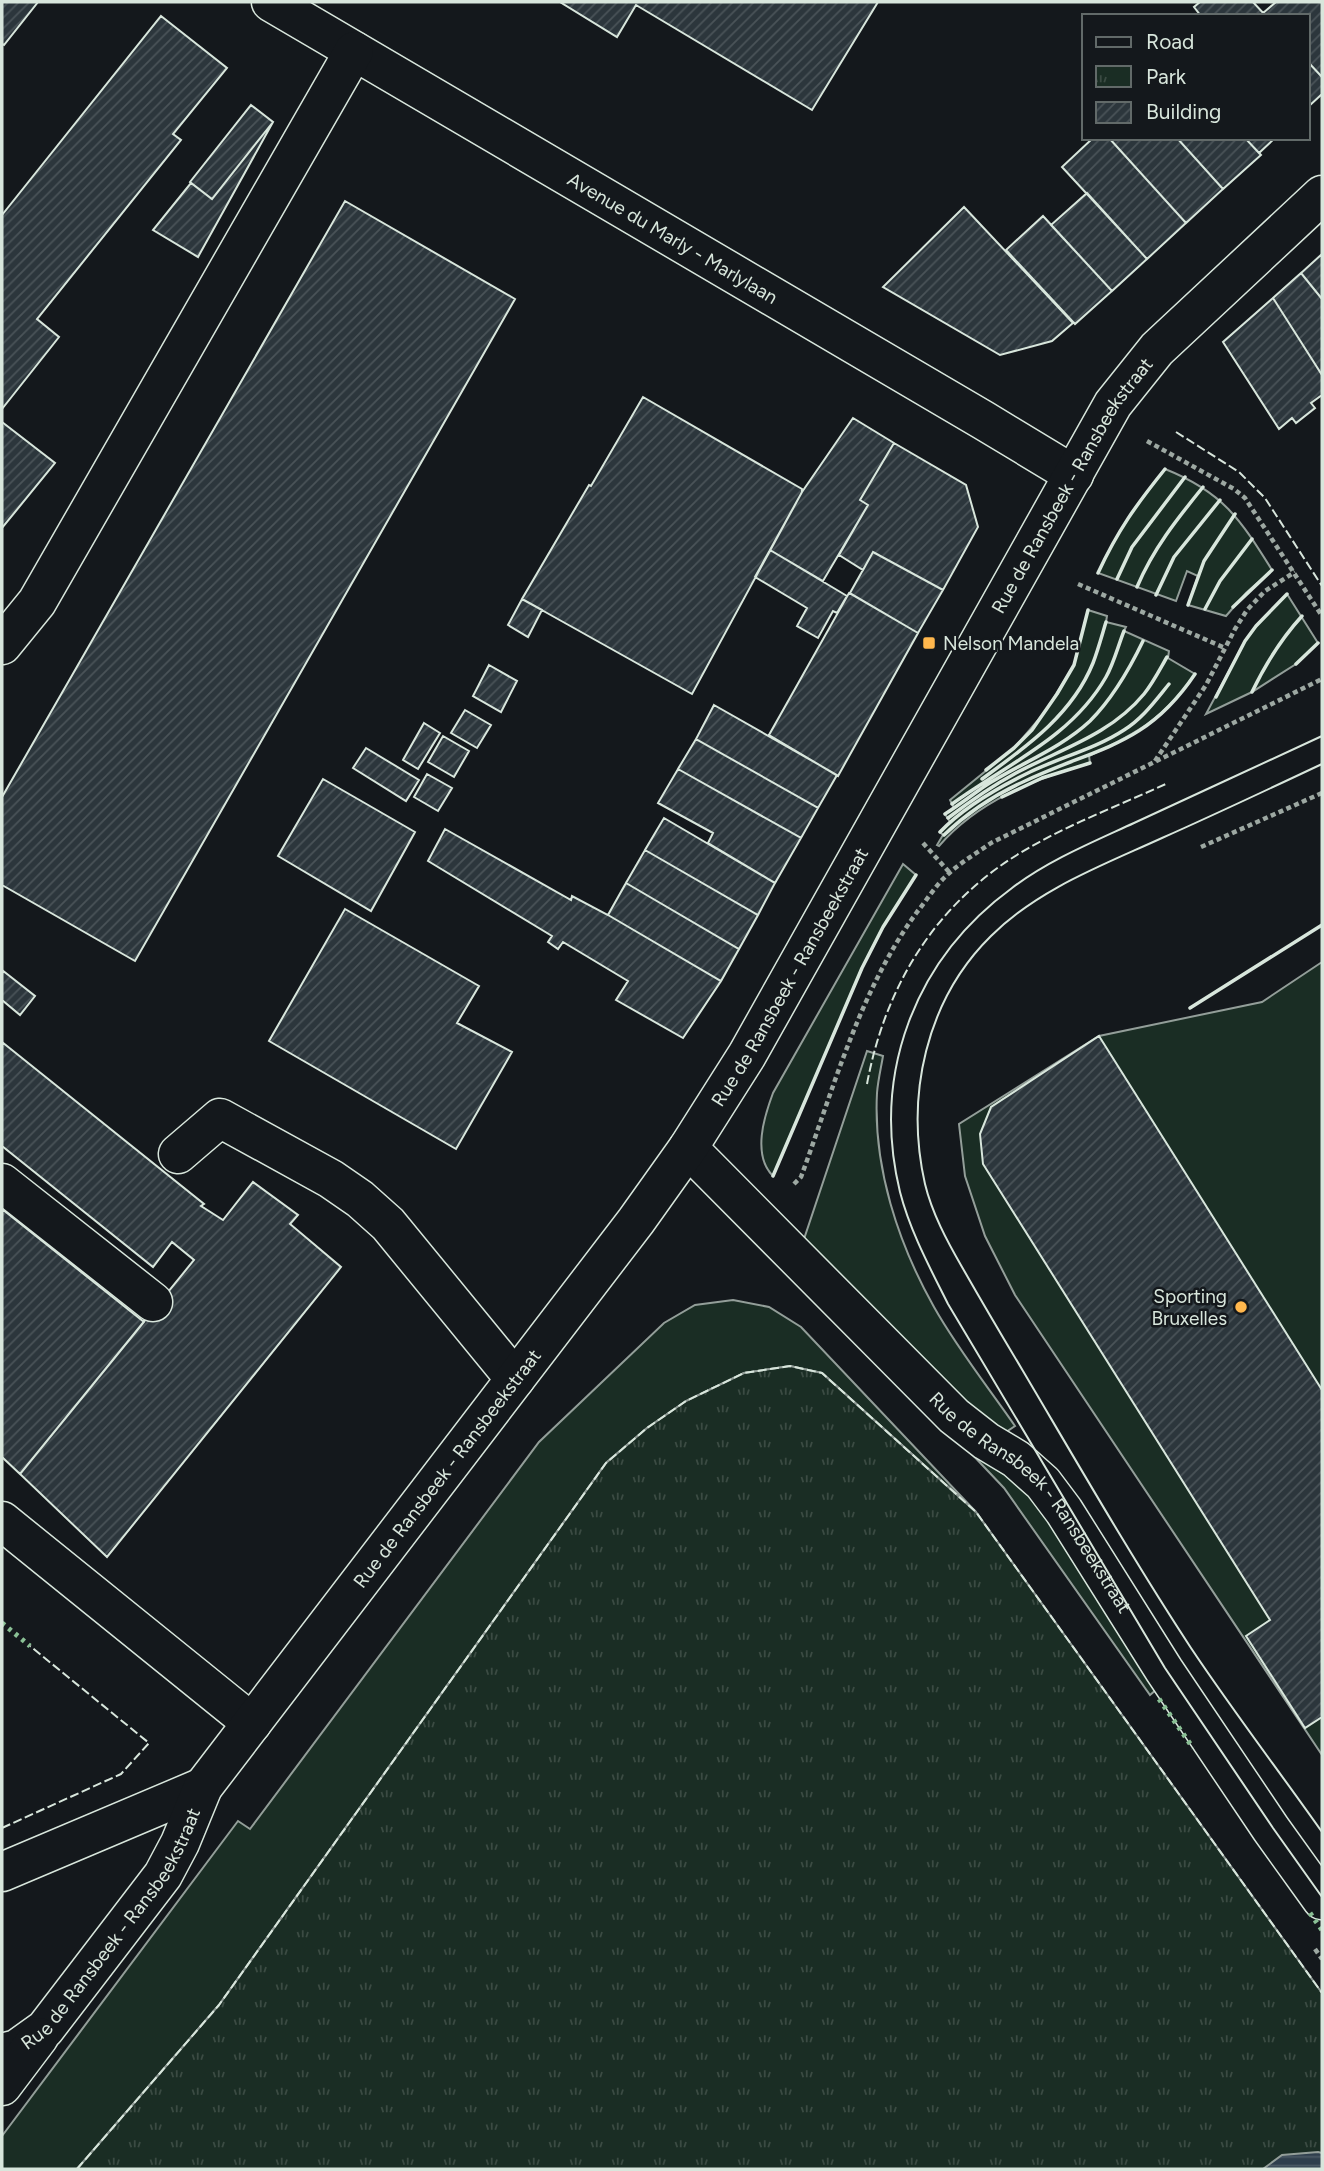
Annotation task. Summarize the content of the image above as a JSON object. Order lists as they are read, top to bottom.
{
  "streets": {
    "street": ["Avenue du Marly - Marlylaan", "Rue de Ransbeek - Ransbeekstraat"]
  },
  "crossings": [
    ["Avenue du Marly - Marlylaan", "Rue de Ransbeek - Ransbeekstraat"]
  ],
  "places": {
    "transit": ["Nelson Mandela"],
    "other": ["Sporting Bruxelles"]
  },
  "legend": ["Road", "Park", "Building"]
}
